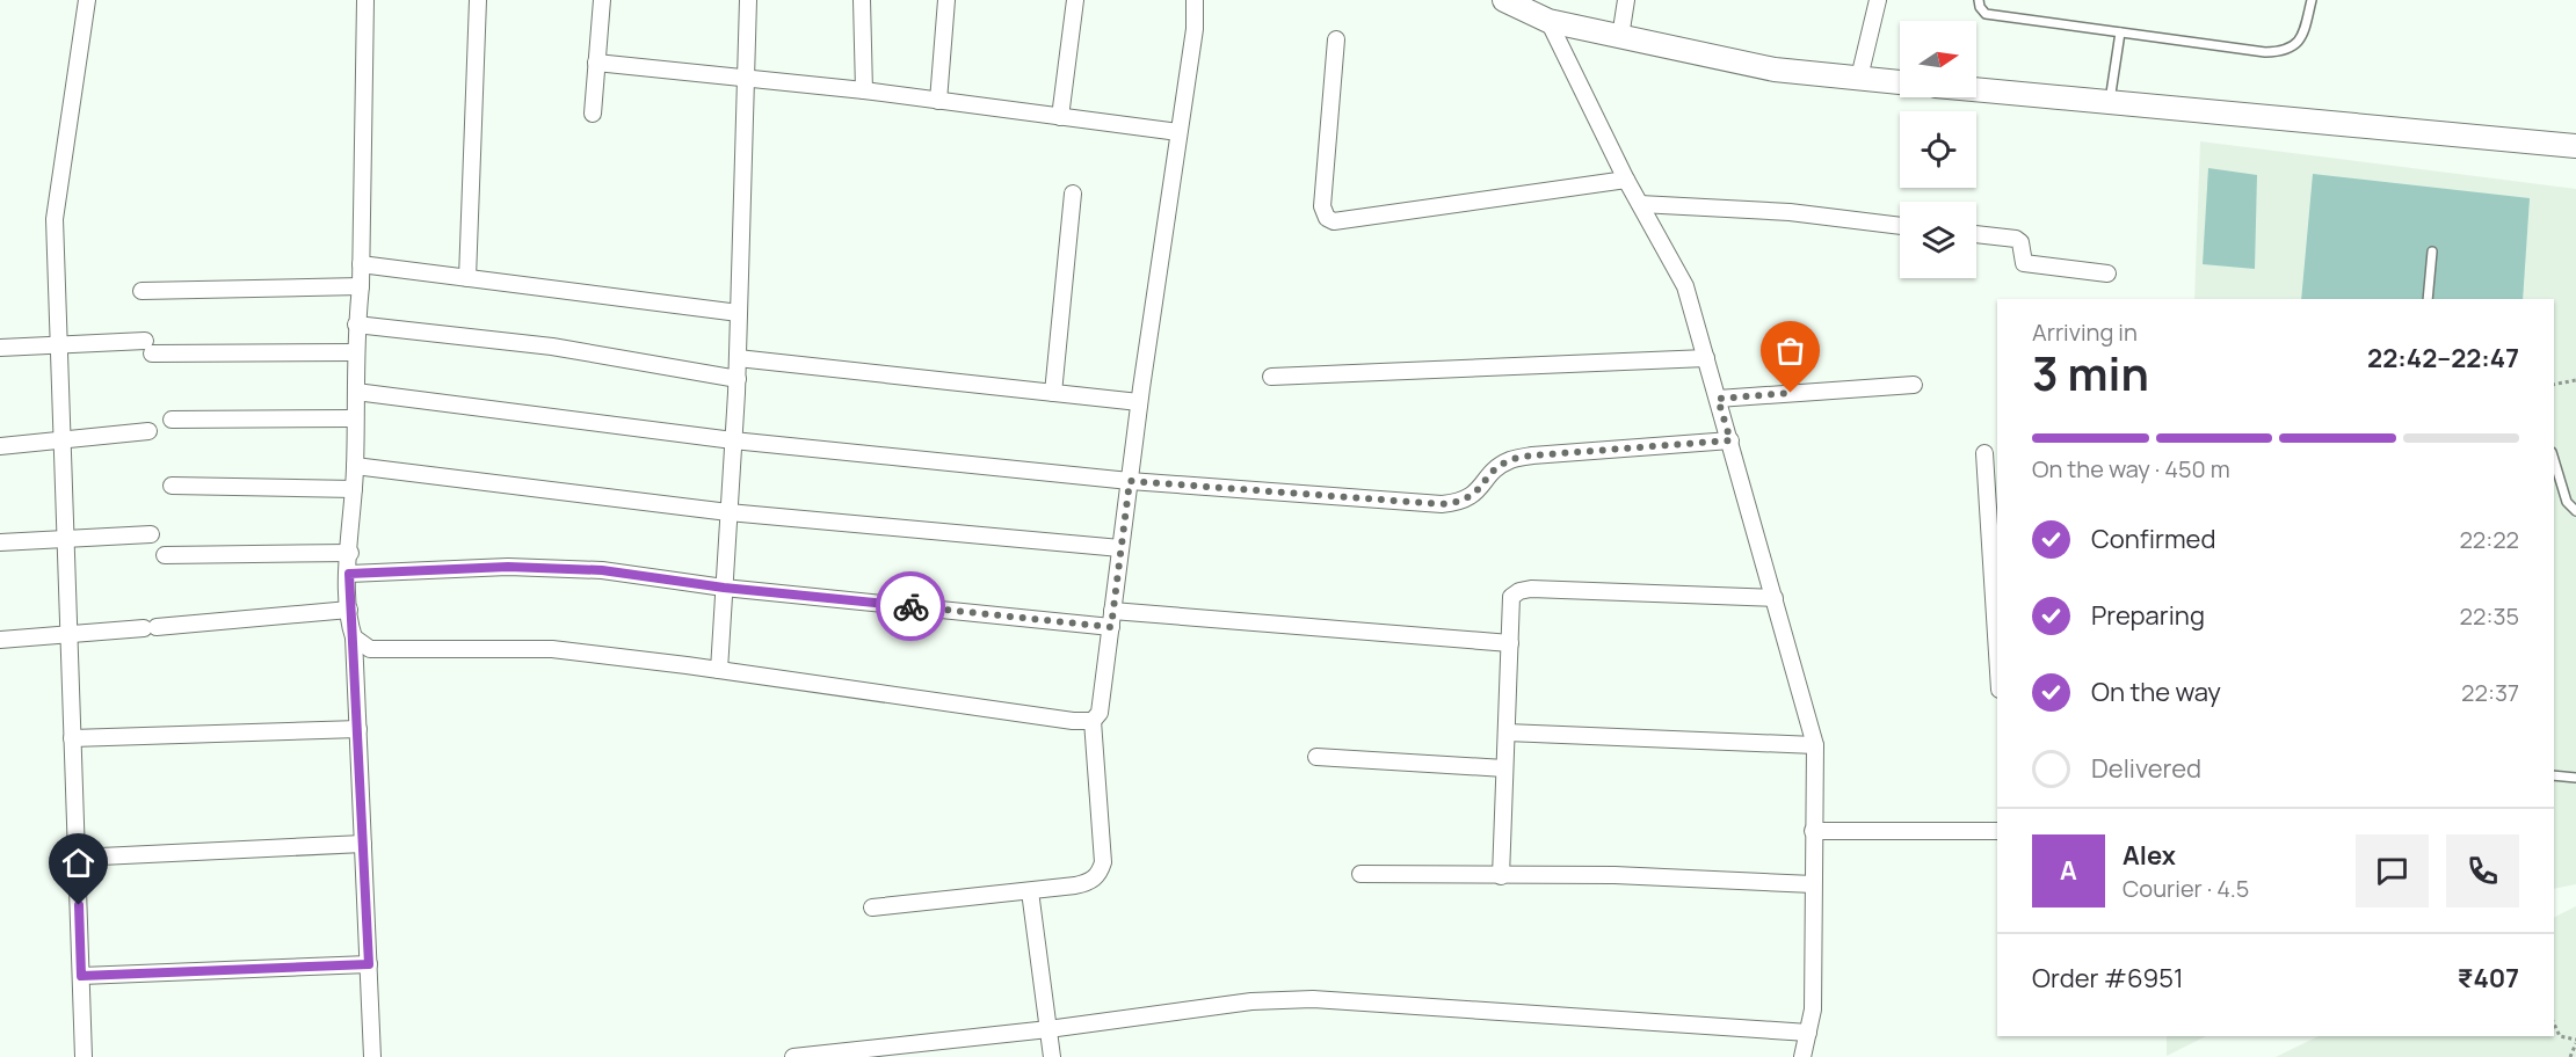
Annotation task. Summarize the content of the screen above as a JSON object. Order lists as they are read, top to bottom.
{
  "north": "right",
  "page": {
    "heading": ["3 min", "Arriving in", "22:42–22:47"],
    "panel": [
      "Alex",
      "Courier · 4.5",
      "Order #6951",
      "₹407"
    ],
    "bar": "On the way · 450 m",
    "list": [
      ["Confirmed", "22:22"],
      ["Preparing", "22:35"],
      ["On the way", "22:37"],
      "Delivered"
    ],
    "round": "A"
  }
}
